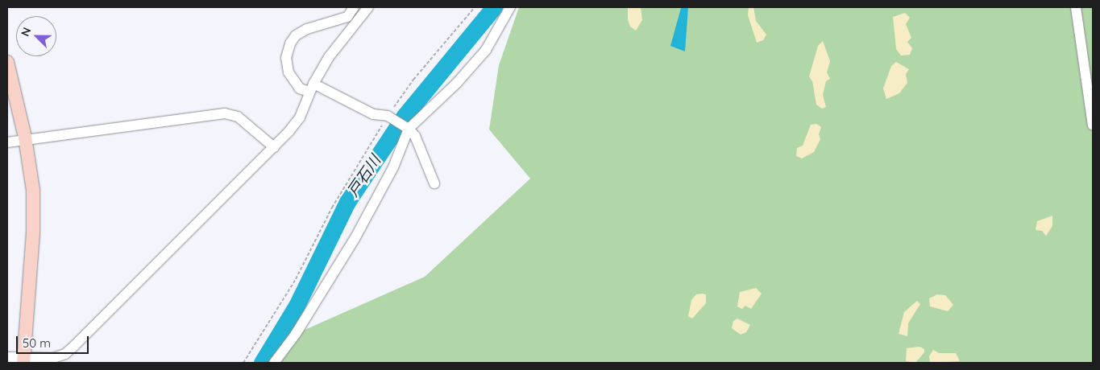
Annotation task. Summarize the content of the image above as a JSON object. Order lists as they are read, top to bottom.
{
  "water": ["戸石川"],
  "scale_bar": "50 m",
  "north": "top left"
}
